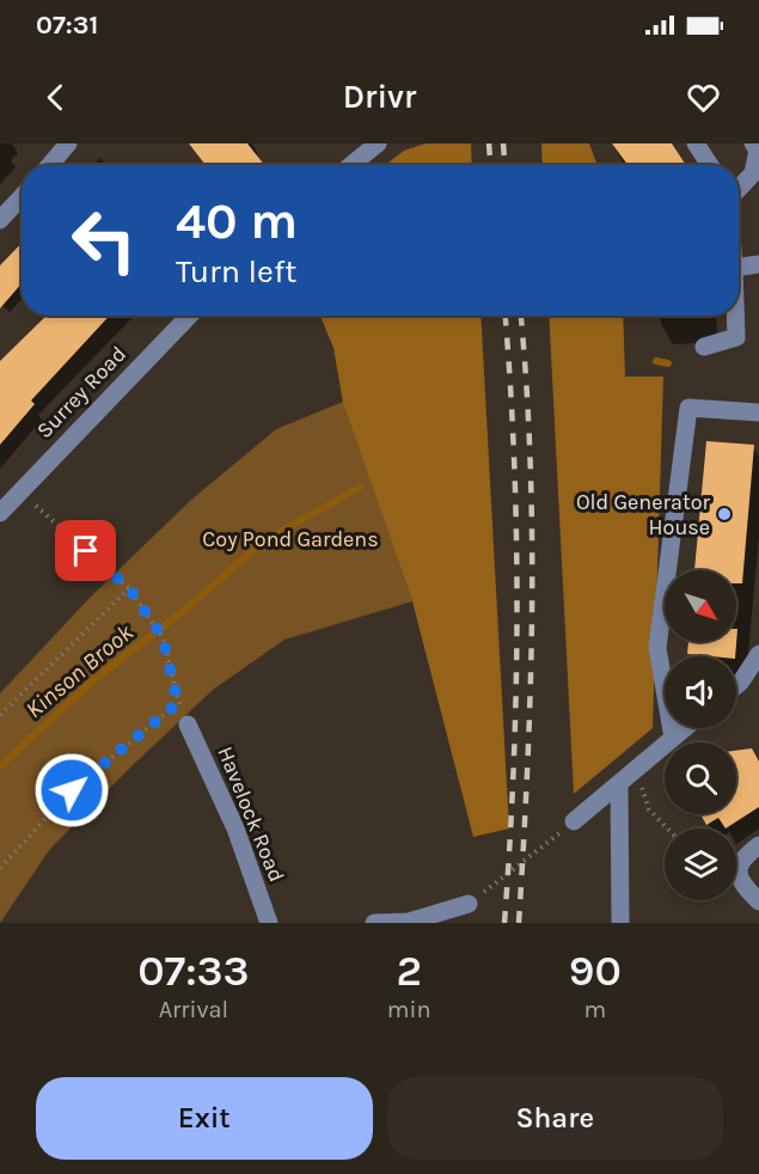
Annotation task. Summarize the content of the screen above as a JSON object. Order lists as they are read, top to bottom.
{
  "streets": {
    "street": ["Surrey Road", "Havelock Road"]
  },
  "water": ["Kinson Brook"],
  "parks": ["Coy Pond Gardens"],
  "places": ["Old Generator House"],
  "north": "bottom right",
  "page": {
    "status": "07:31",
    "header": "Drivr",
    "turn": ["40 m", "Turn left"],
    "eta": [
      "07:33",
      "Arrival",
      "2",
      "min",
      "90",
      "m"
    ],
    "buttons": ["Exit", "Share"]
  }
}
